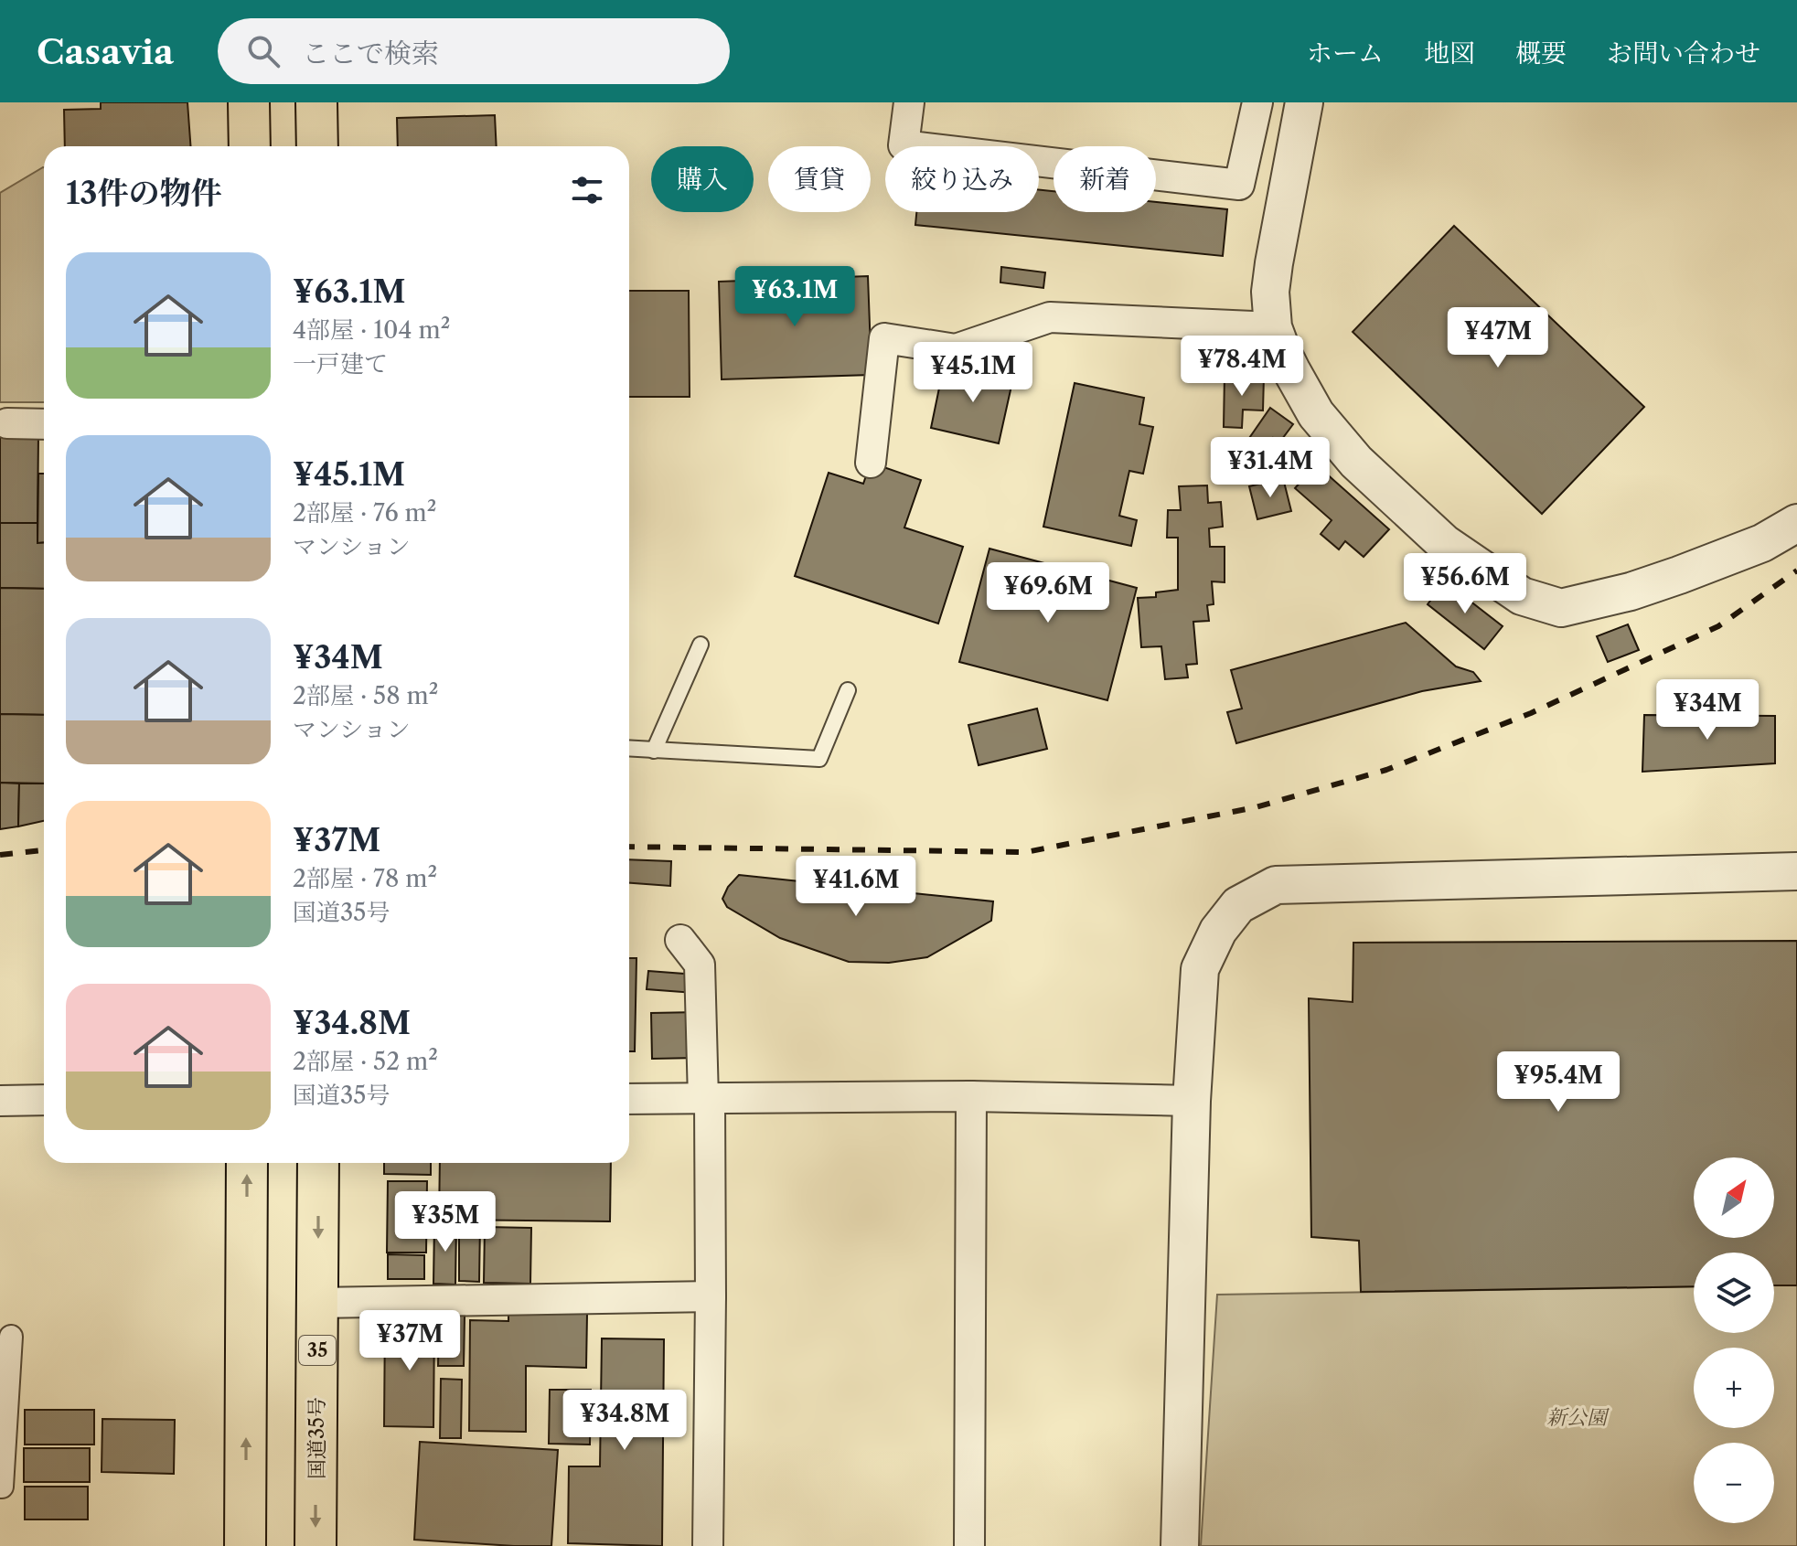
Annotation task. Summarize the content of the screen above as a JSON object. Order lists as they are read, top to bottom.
{
  "streets": {
    "highway": ["35", "国道35号"]
  },
  "parks": ["新公園"],
  "north": "top right",
  "page": {
    "header": "Casavia",
    "search": "ここで検索",
    "nav": [
      "ホーム",
      "地図",
      "概要",
      "お問い合わせ"
    ],
    "chip": [
      "購入",
      "賃貸",
      "絞り込み",
      "新着"
    ],
    "heading": "13件の物件",
    "list": [
      {
        "name": "¥63.1M",
        "note": "4部屋 · 104 m² · 一戸建て"
      },
      {
        "name": "¥45.1M",
        "note": "2部屋 · 76 m² · マンション"
      },
      {
        "name": "¥34M",
        "note": "2部屋 · 58 m² · マンション"
      },
      {
        "name": "¥37M",
        "note": "2部屋 · 78 m² · 国道35号"
      },
      {
        "name": "¥34.8M",
        "note": "2部屋 · 52 m² · 国道35号"
      }
    ],
    "price": [
      "¥63.1M",
      "¥47M",
      "¥78.4M",
      "¥45.1M",
      "¥31.4M",
      "¥56.6M",
      "¥69.6M",
      "¥34M",
      "¥41.6M",
      "¥95.4M",
      "¥35M",
      "¥37M",
      "¥34.8M"
    ],
    "map_buttons": ["+", "−"]
  }
}
